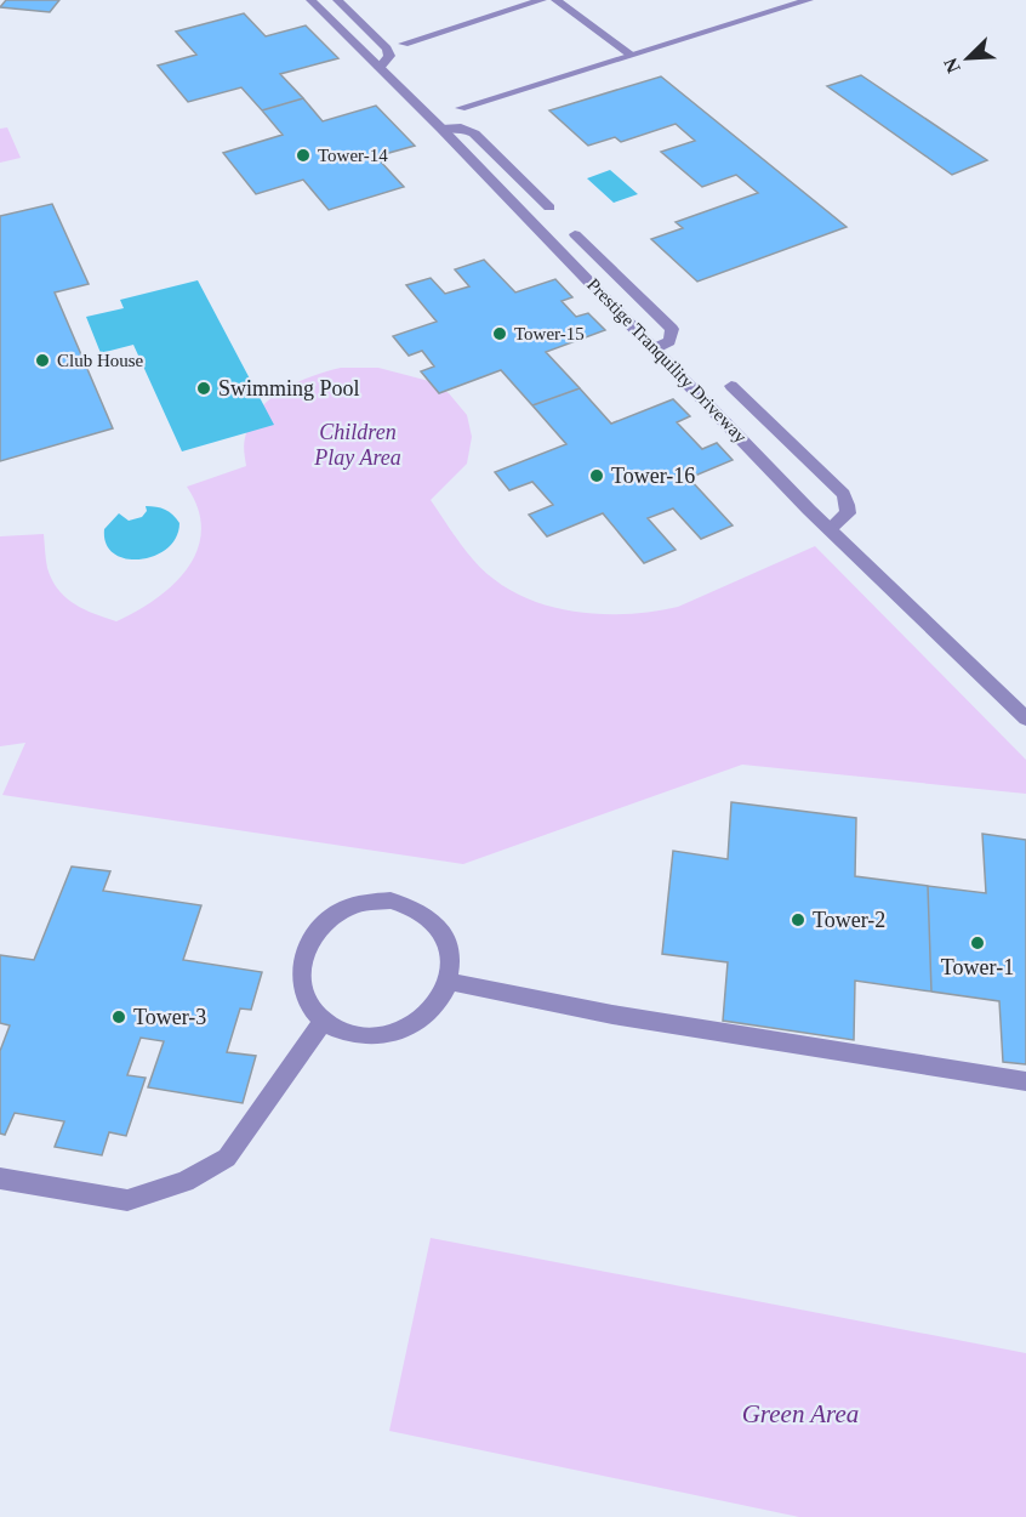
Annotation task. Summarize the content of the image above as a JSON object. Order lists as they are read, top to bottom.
{
  "streets": {
    "street": ["Prestige Tranquility Driveway"]
  },
  "parks": ["Children Play Area", "Green Area"],
  "places": [
    "Tower-14",
    "Tower-15",
    "Club House",
    "Swimming Pool",
    "Tower-16",
    "Tower-2",
    "Tower-1",
    "Tower-3"
  ],
  "north": "bottom left"
}
